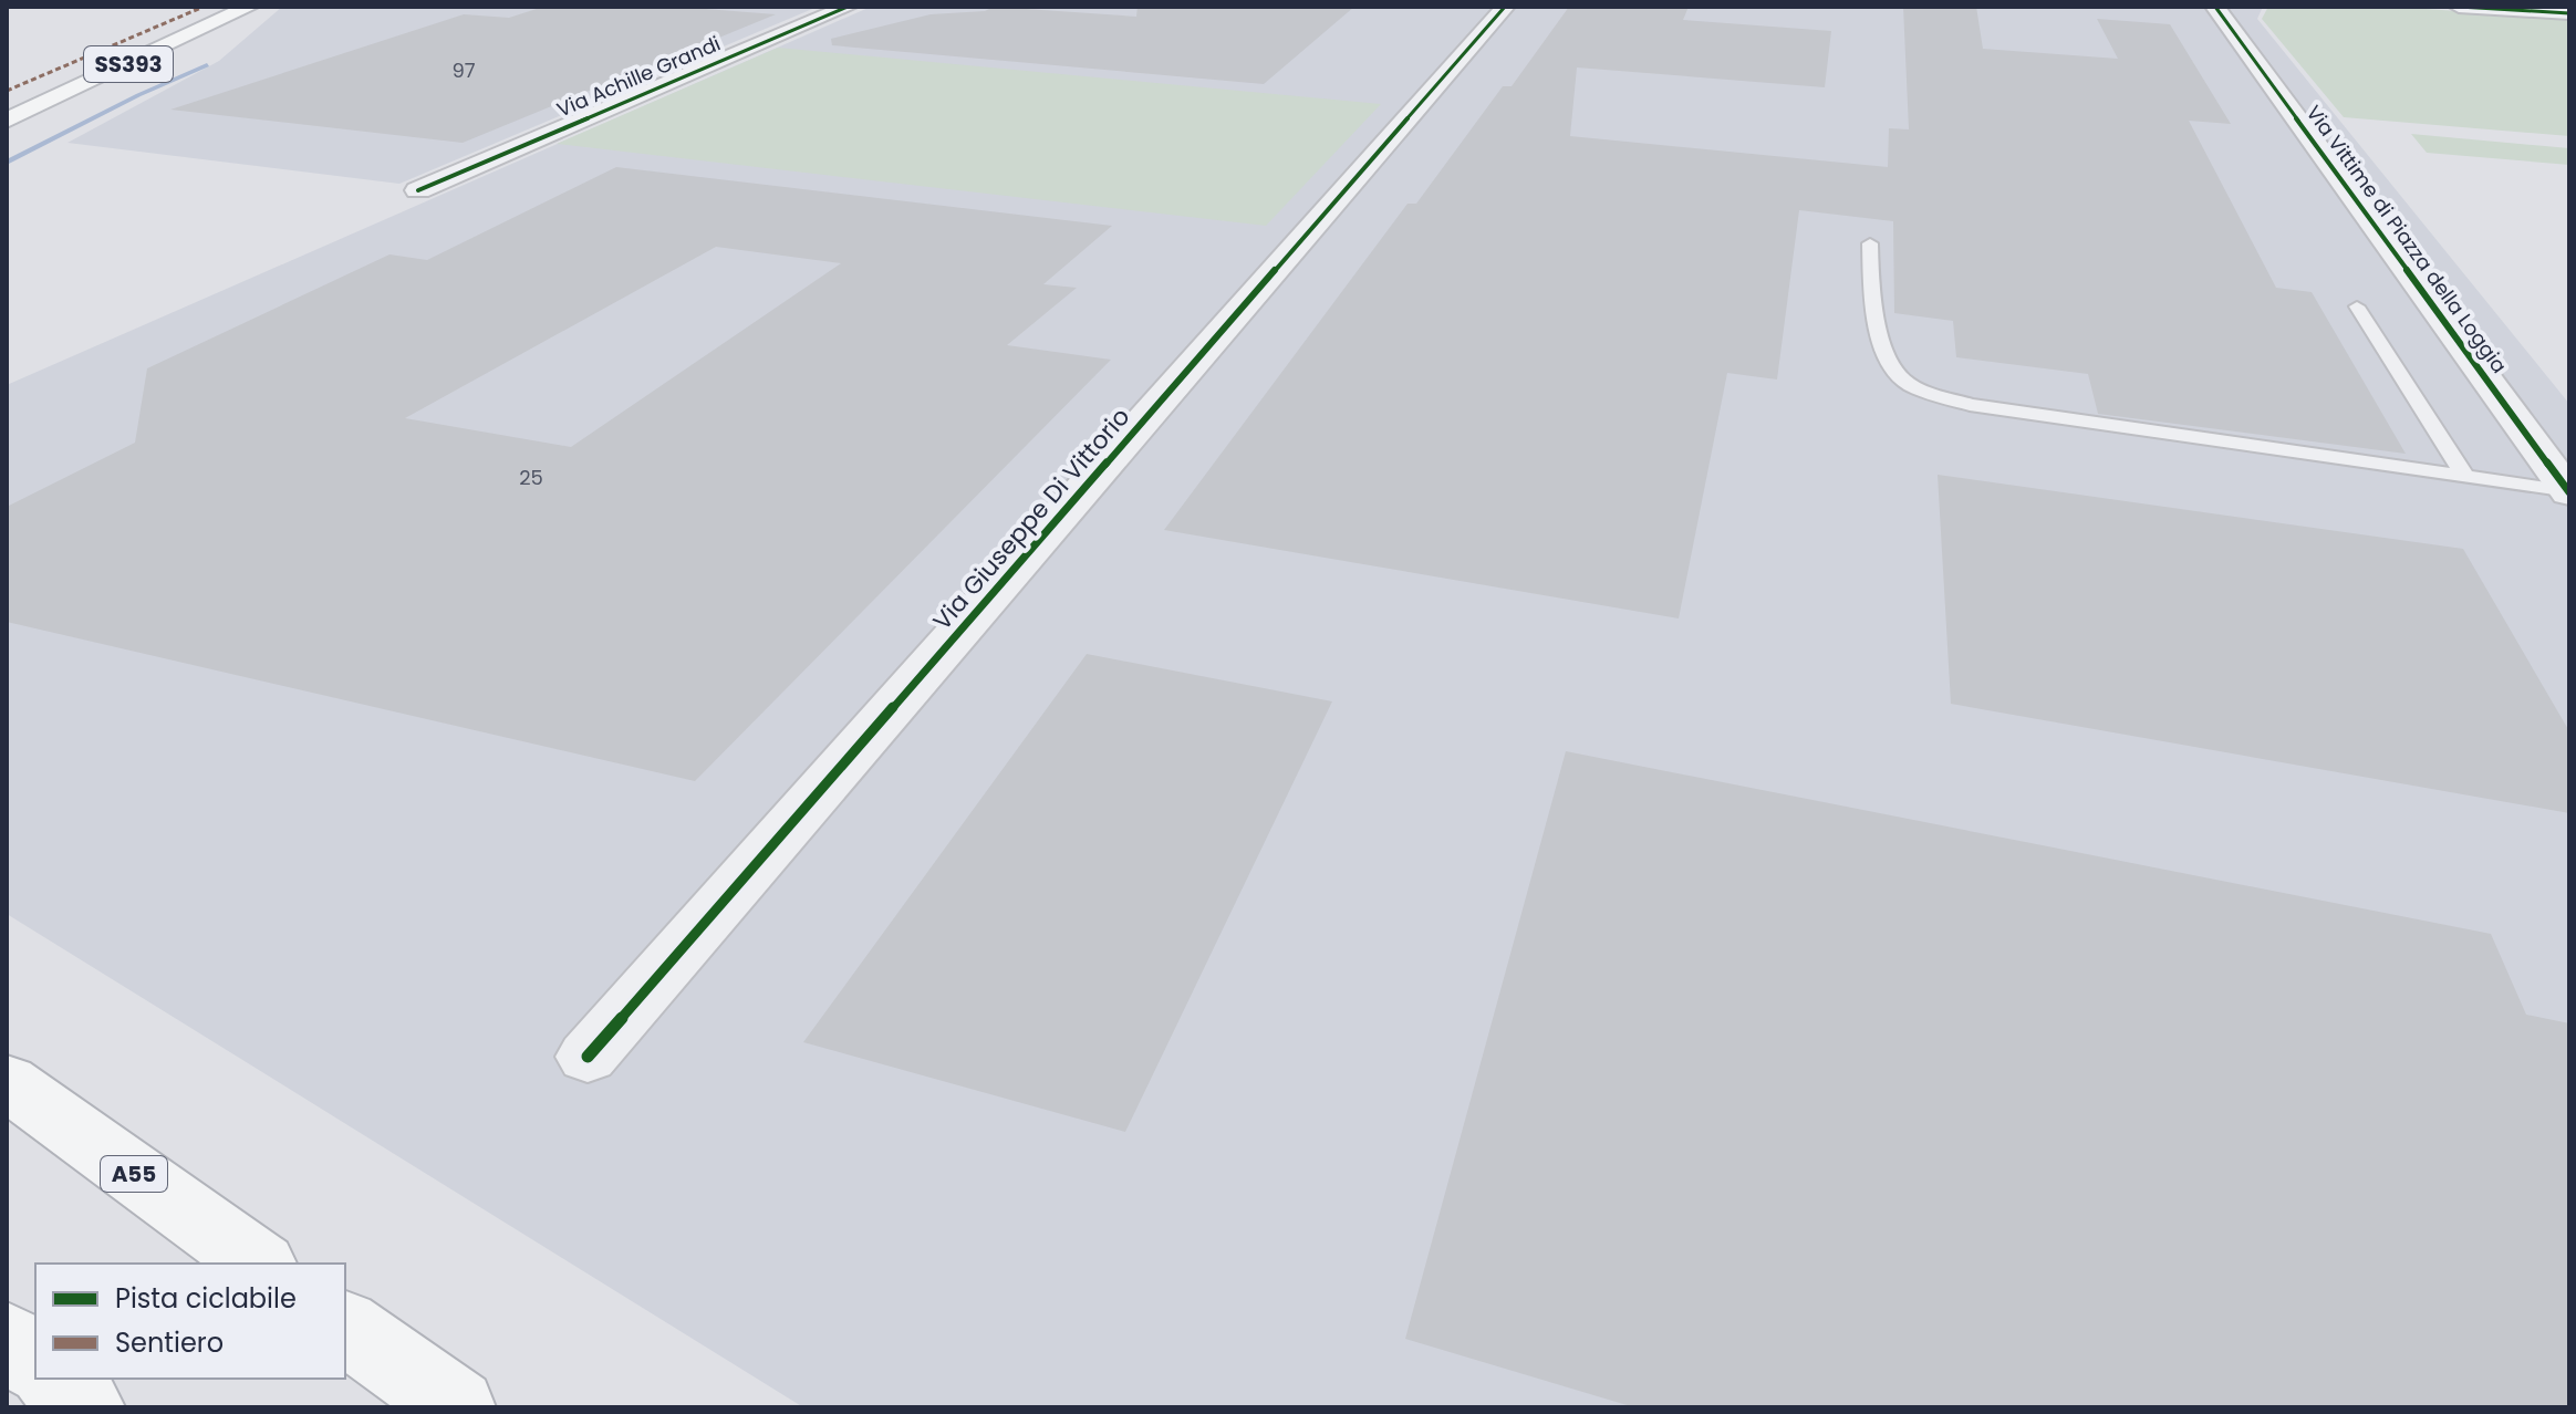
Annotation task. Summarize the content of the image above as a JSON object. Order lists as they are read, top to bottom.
{
  "streets": {
    "main road": ["SS393", "A55"],
    "street": ["Via Achille Grandi", "Via Vittime di Piazza della Loggia", "Via Giuseppe Di Vittorio"]
  },
  "house_numbers": ["97", "25"],
  "legend": ["Pista ciclabile", "Sentiero"]
}
